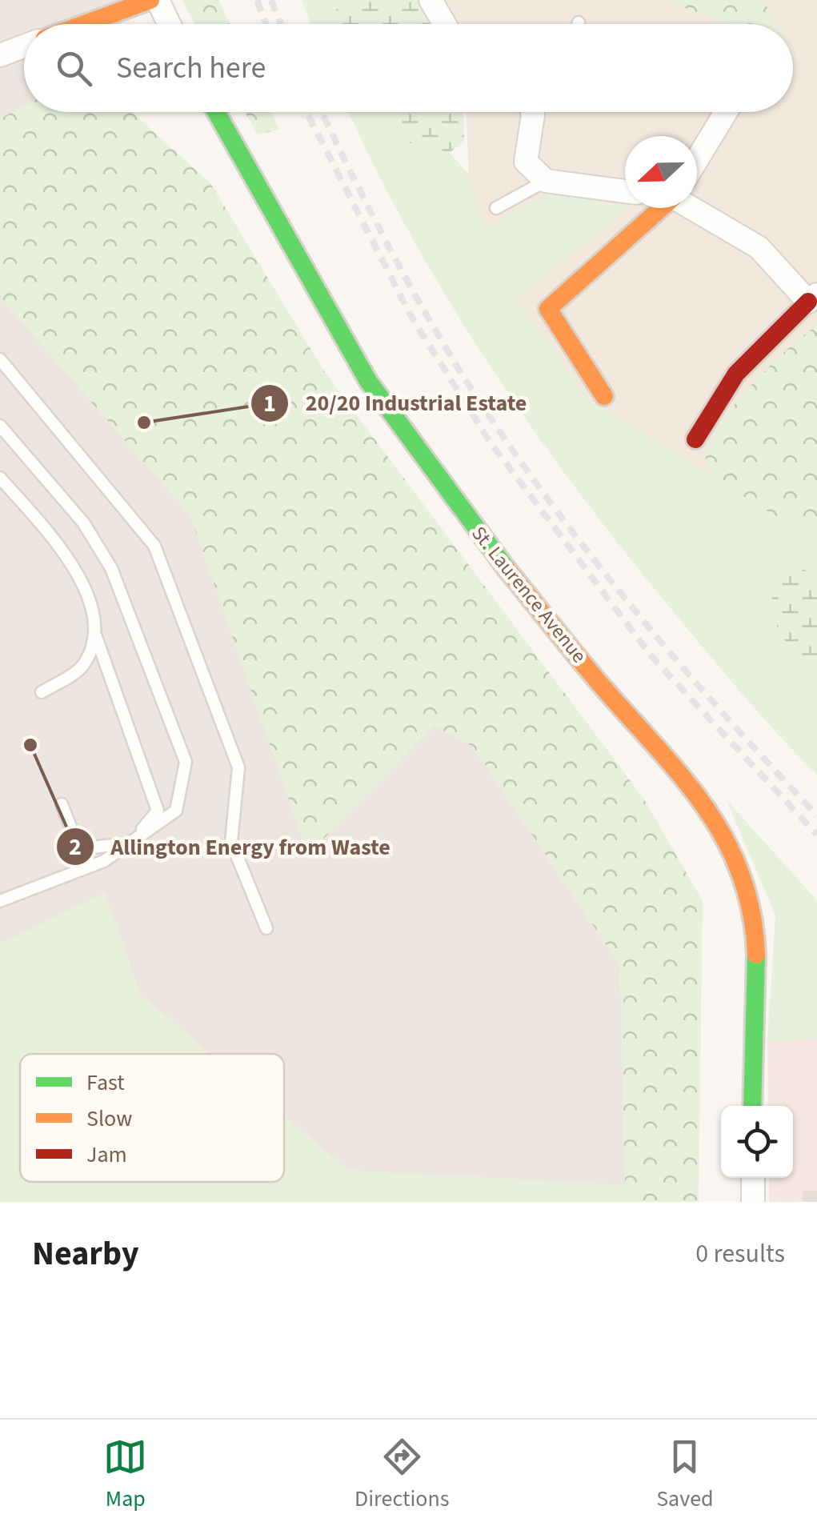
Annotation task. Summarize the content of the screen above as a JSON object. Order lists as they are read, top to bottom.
{
  "streets": {
    "street": ["St. Laurence Avenue"]
  },
  "places": ["20/20 Industrial Estate", "Allington Energy from Waste"],
  "legend": ["Fast", "Slow", "Jam"],
  "north": "left",
  "page": {
    "search": "Search here",
    "heading": ["Nearby", "0 results"],
    "nav": ["Map", "Directions", "Saved"]
  }
}
